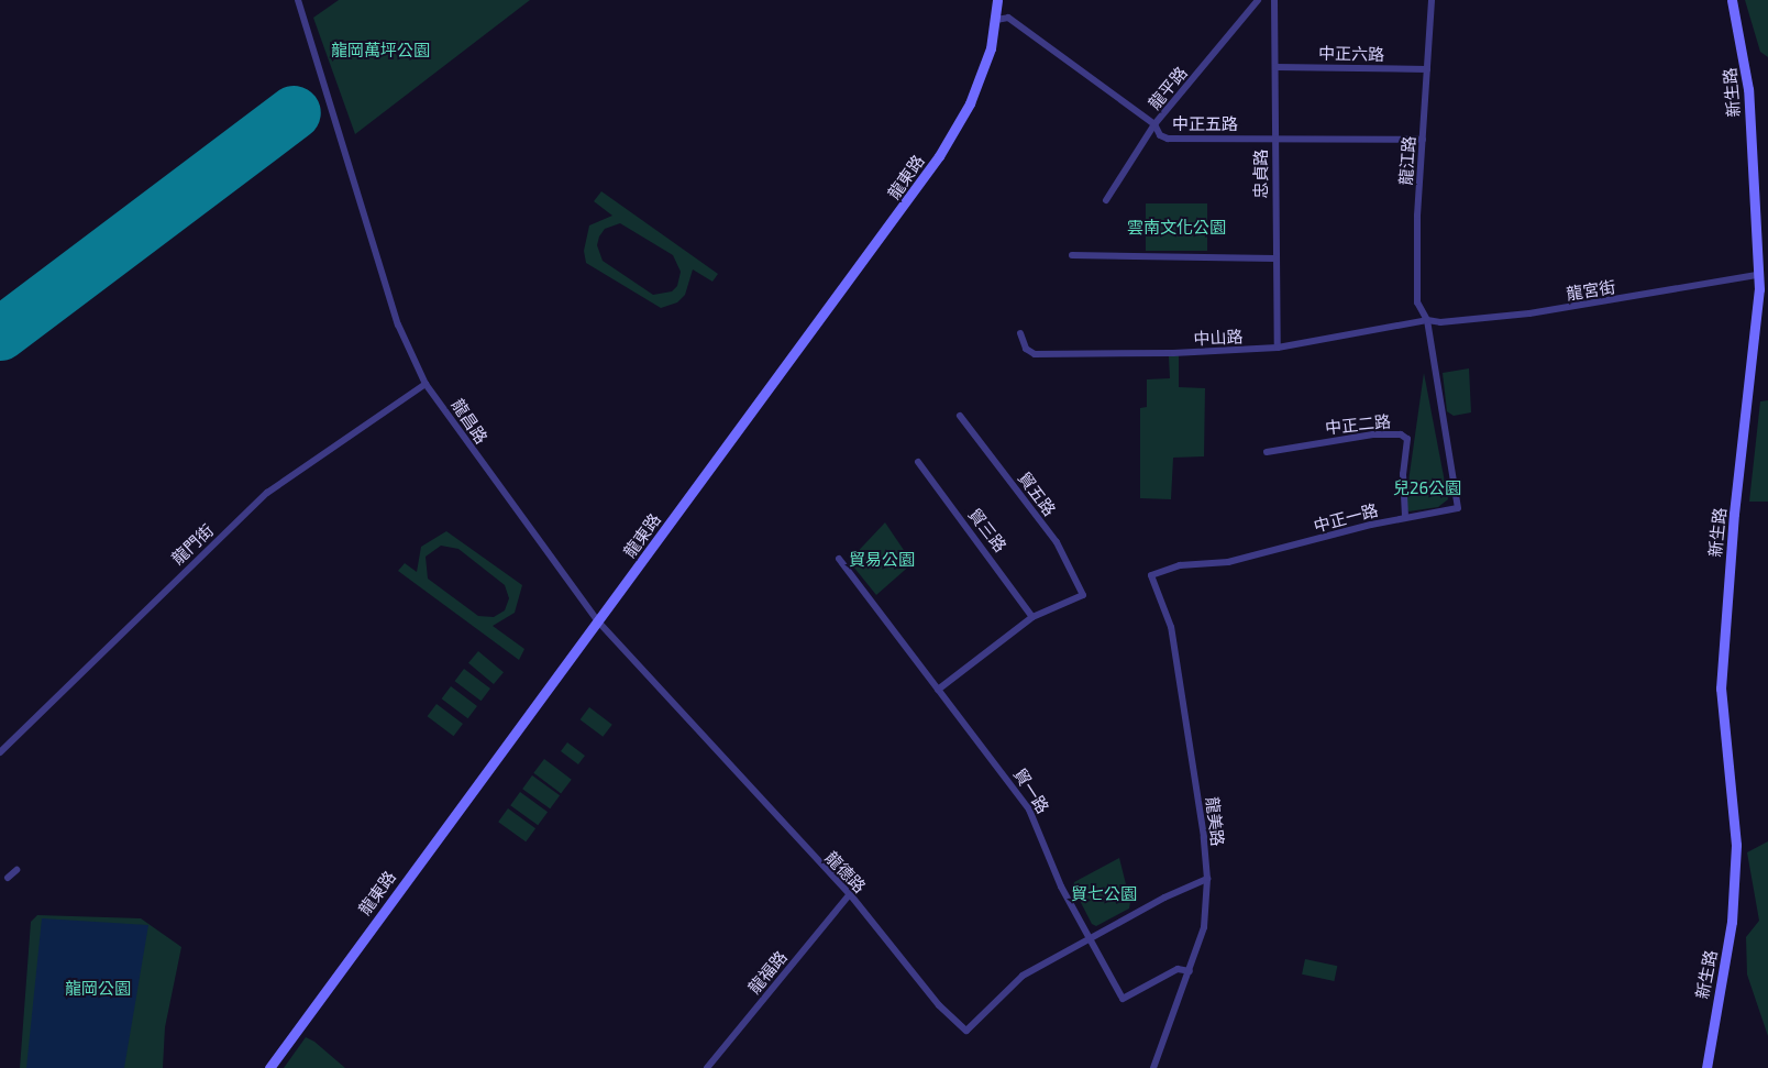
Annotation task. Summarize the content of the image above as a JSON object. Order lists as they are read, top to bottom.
{
  "streets": {
    "street": [
      "中正六路",
      "龍平路",
      "新生路",
      "中正五路",
      "龍江路",
      "忠貞路",
      "龍東路",
      "龍宮街",
      "中山路",
      "龍昌路",
      "中正二路",
      "貿五路",
      "中正一路",
      "貿三路",
      "龍門街",
      "貿一路",
      "龍美路",
      "龍德路",
      "龍福路"
    ]
  },
  "crossings": [
    ["中正六路", "龍江路"],
    ["中正六路", "忠貞路"],
    ["龍平路", "中正五路"],
    ["新生路", "龍宮街"],
    ["中正五路", "龍江路"],
    ["中正五路", "忠貞路"],
    ["中正五路", "龍東路"],
    ["龍江路", "龍宮街"],
    ["龍江路", "中山路"],
    ["龍江路", "中正一路"],
    ["忠貞路", "中山路"],
    ["龍東路", "龍昌路"],
    ["龍東路", "龍德路"],
    ["龍宮街", "中山路"],
    ["龍宮街", "中正一路"],
    ["中山路", "中正一路"],
    ["龍昌路", "龍門街"],
    ["龍昌路", "龍德路"],
    ["中正二路", "中正一路"],
    ["貿五路", "貿三路"],
    ["中正一路", "龍美路"],
    ["貿一路", "龍美路"],
    ["貿一路", "龍德路"],
    ["龍德路", "龍福路"]
  ],
  "parks": [
    "龍岡萬坪公園",
    "雲南文化公園",
    "兒26公園",
    "貿易公園",
    "貿七公園",
    "龍岡公園"
  ]
}
